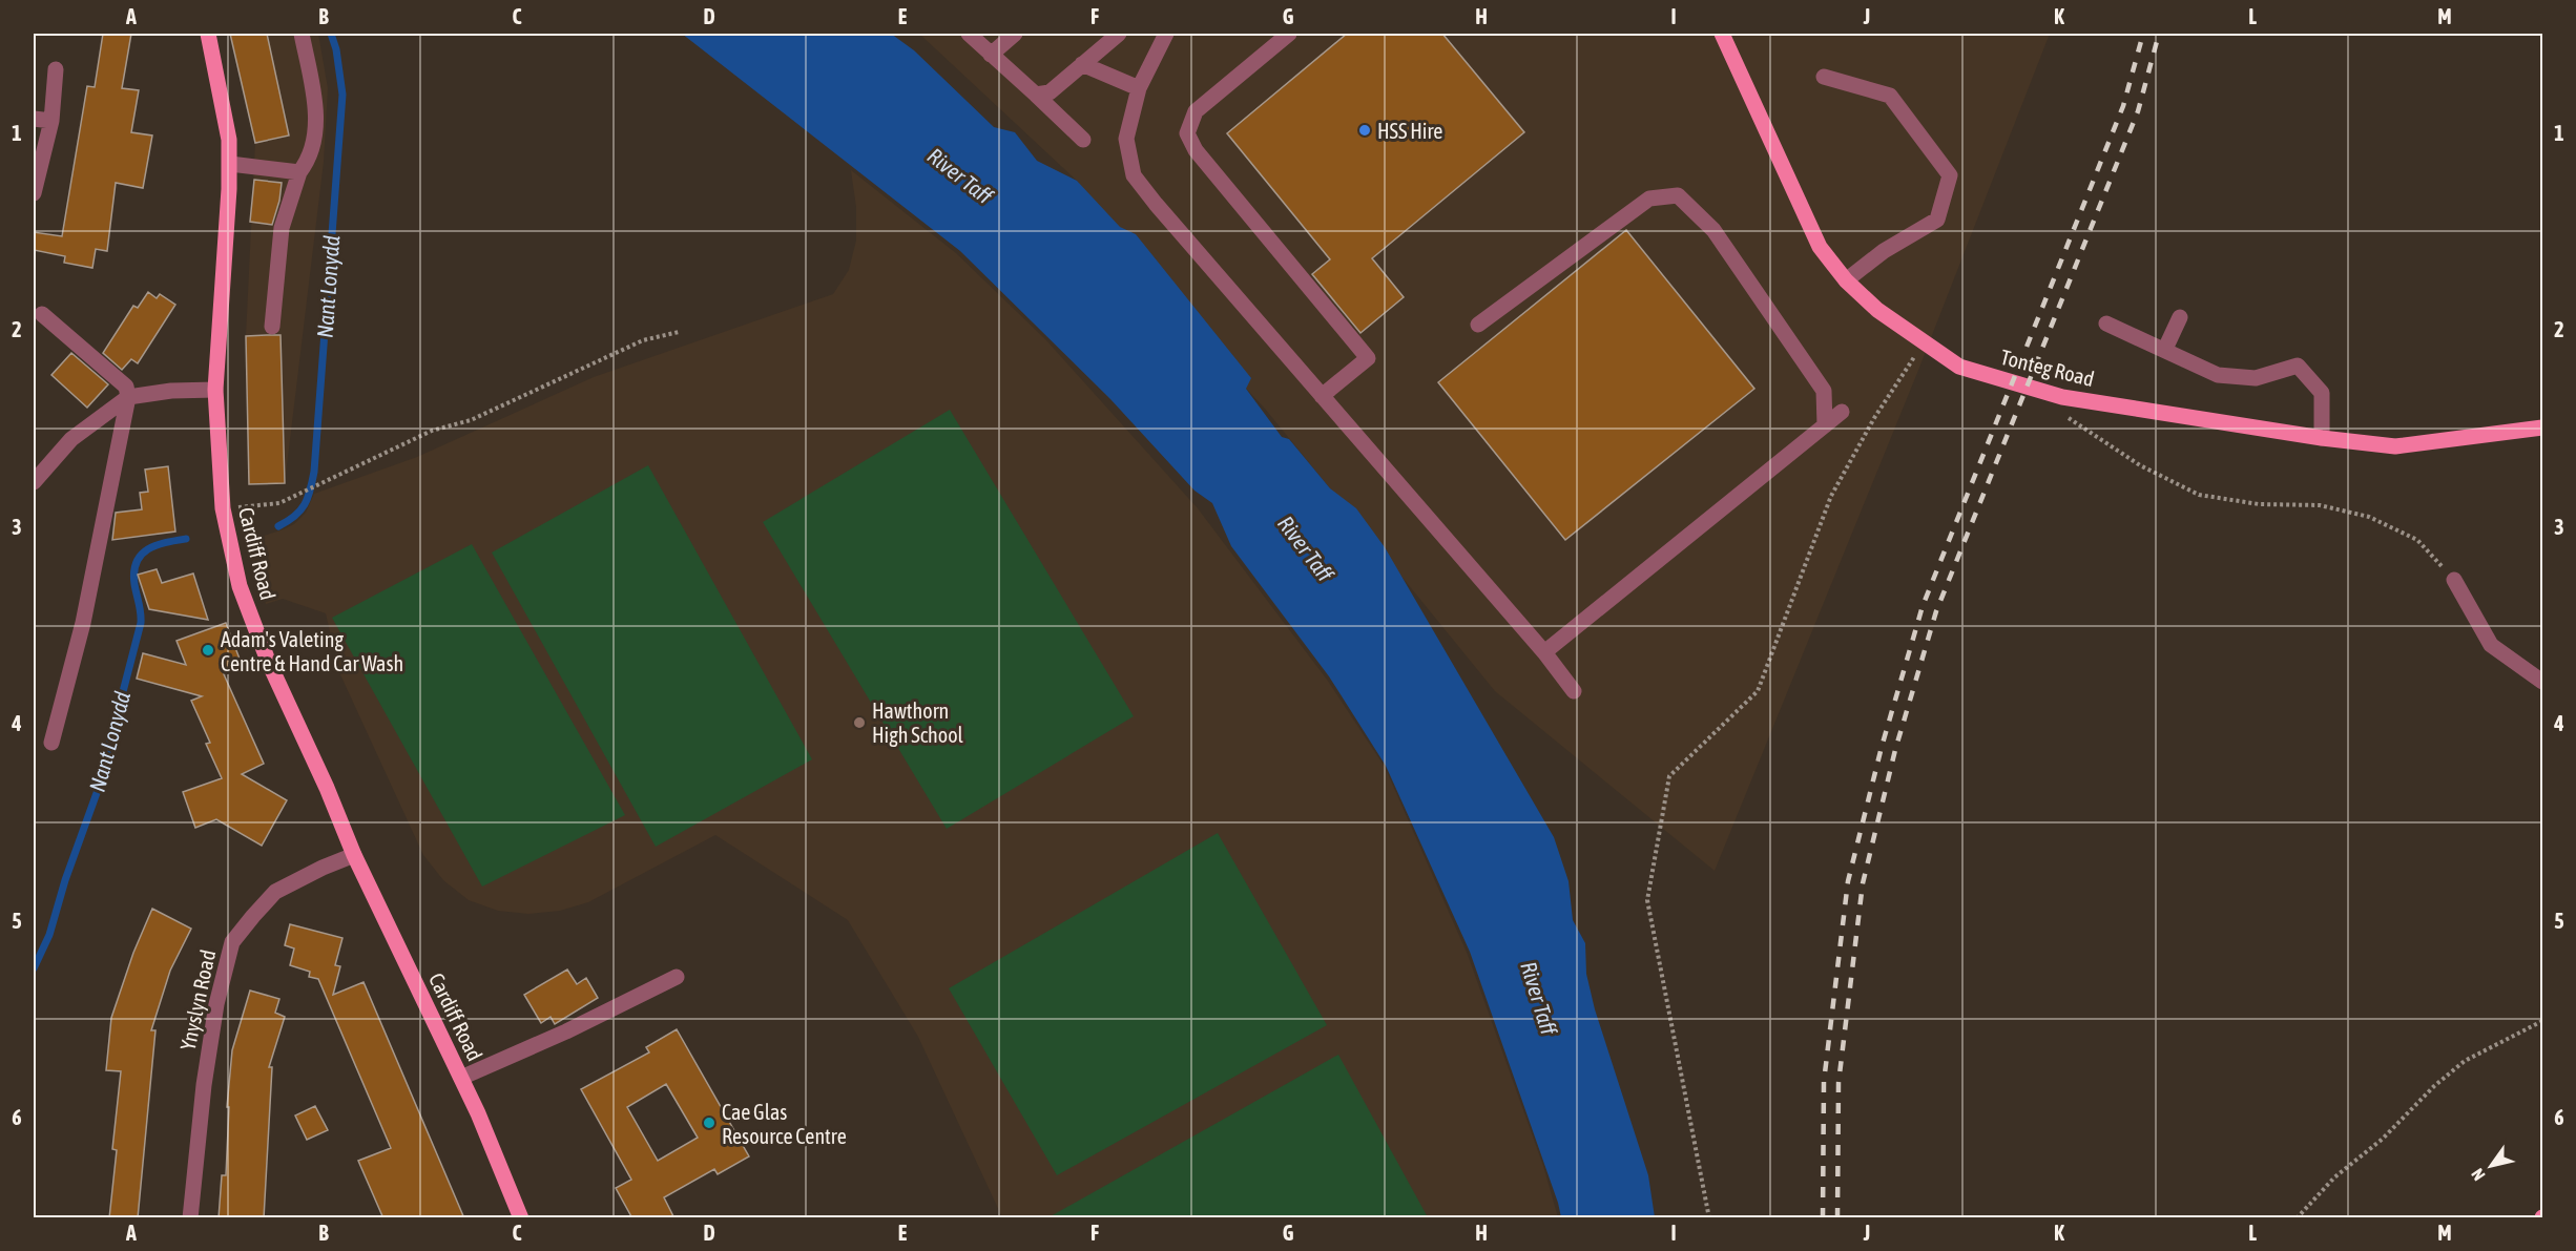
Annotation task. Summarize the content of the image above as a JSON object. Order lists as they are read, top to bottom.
{
  "streets": {
    "main road": ["Tonteg Road", "Cardiff Road"],
    "street": ["Ynyslyn Road"]
  },
  "crossings": [
    ["Cardiff Road", "Ynyslyn Road"]
  ],
  "water": ["River Taff", "Nant Lonydd"],
  "places": [
    "HSS Hire",
    "Adam's Valeting Centre & Hand Car Wash",
    "Hawthorn High School",
    "Cae Glas Resource Centre"
  ],
  "north": "bottom left",
  "grid": {
    "columns": [
      "A",
      "B",
      "C",
      "D",
      "E",
      "F",
      "G",
      "H",
      "I",
      "J",
      "K",
      "L",
      "M"
    ],
    "rows": [
      "1",
      "2",
      "3",
      "4",
      "5",
      "6"
    ]
  }
}
